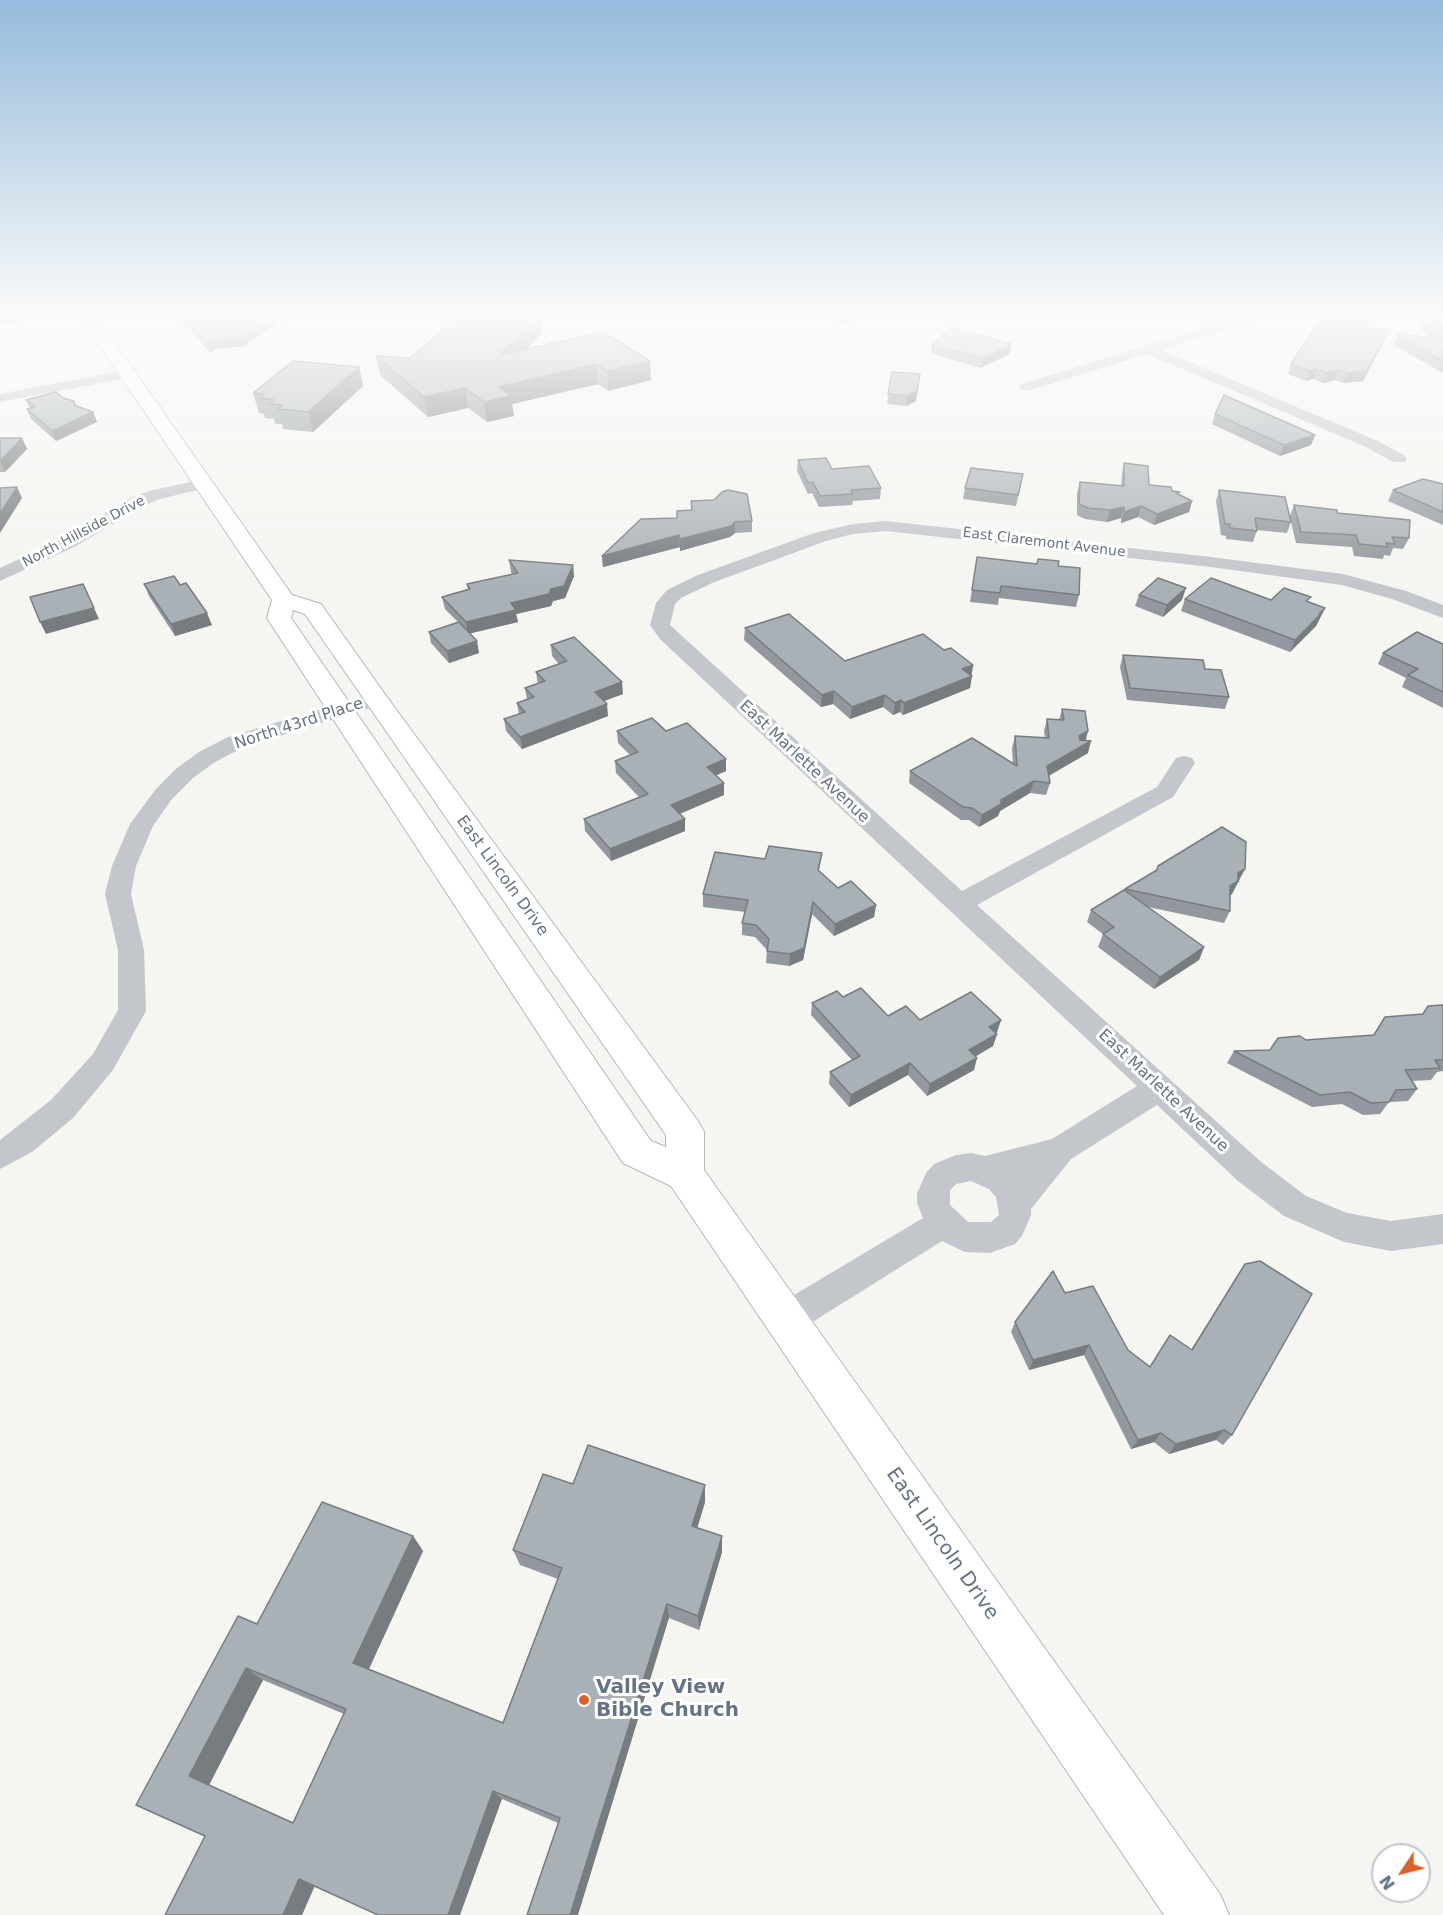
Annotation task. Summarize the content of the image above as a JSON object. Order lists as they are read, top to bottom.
{
  "streets": {
    "main road": ["East Lincoln Drive"],
    "street": [
      "North Hillside Drive",
      "East Claremont Avenue",
      "North 43rd Place",
      "East Marlette Avenue"
    ]
  },
  "crossings": [
    ["East Claremont Avenue", "East Marlette Avenue"],
    ["North 43rd Place", "East Lincoln Drive"]
  ],
  "places": ["Valley View Bible Church"],
  "north": "bottom left"
}
